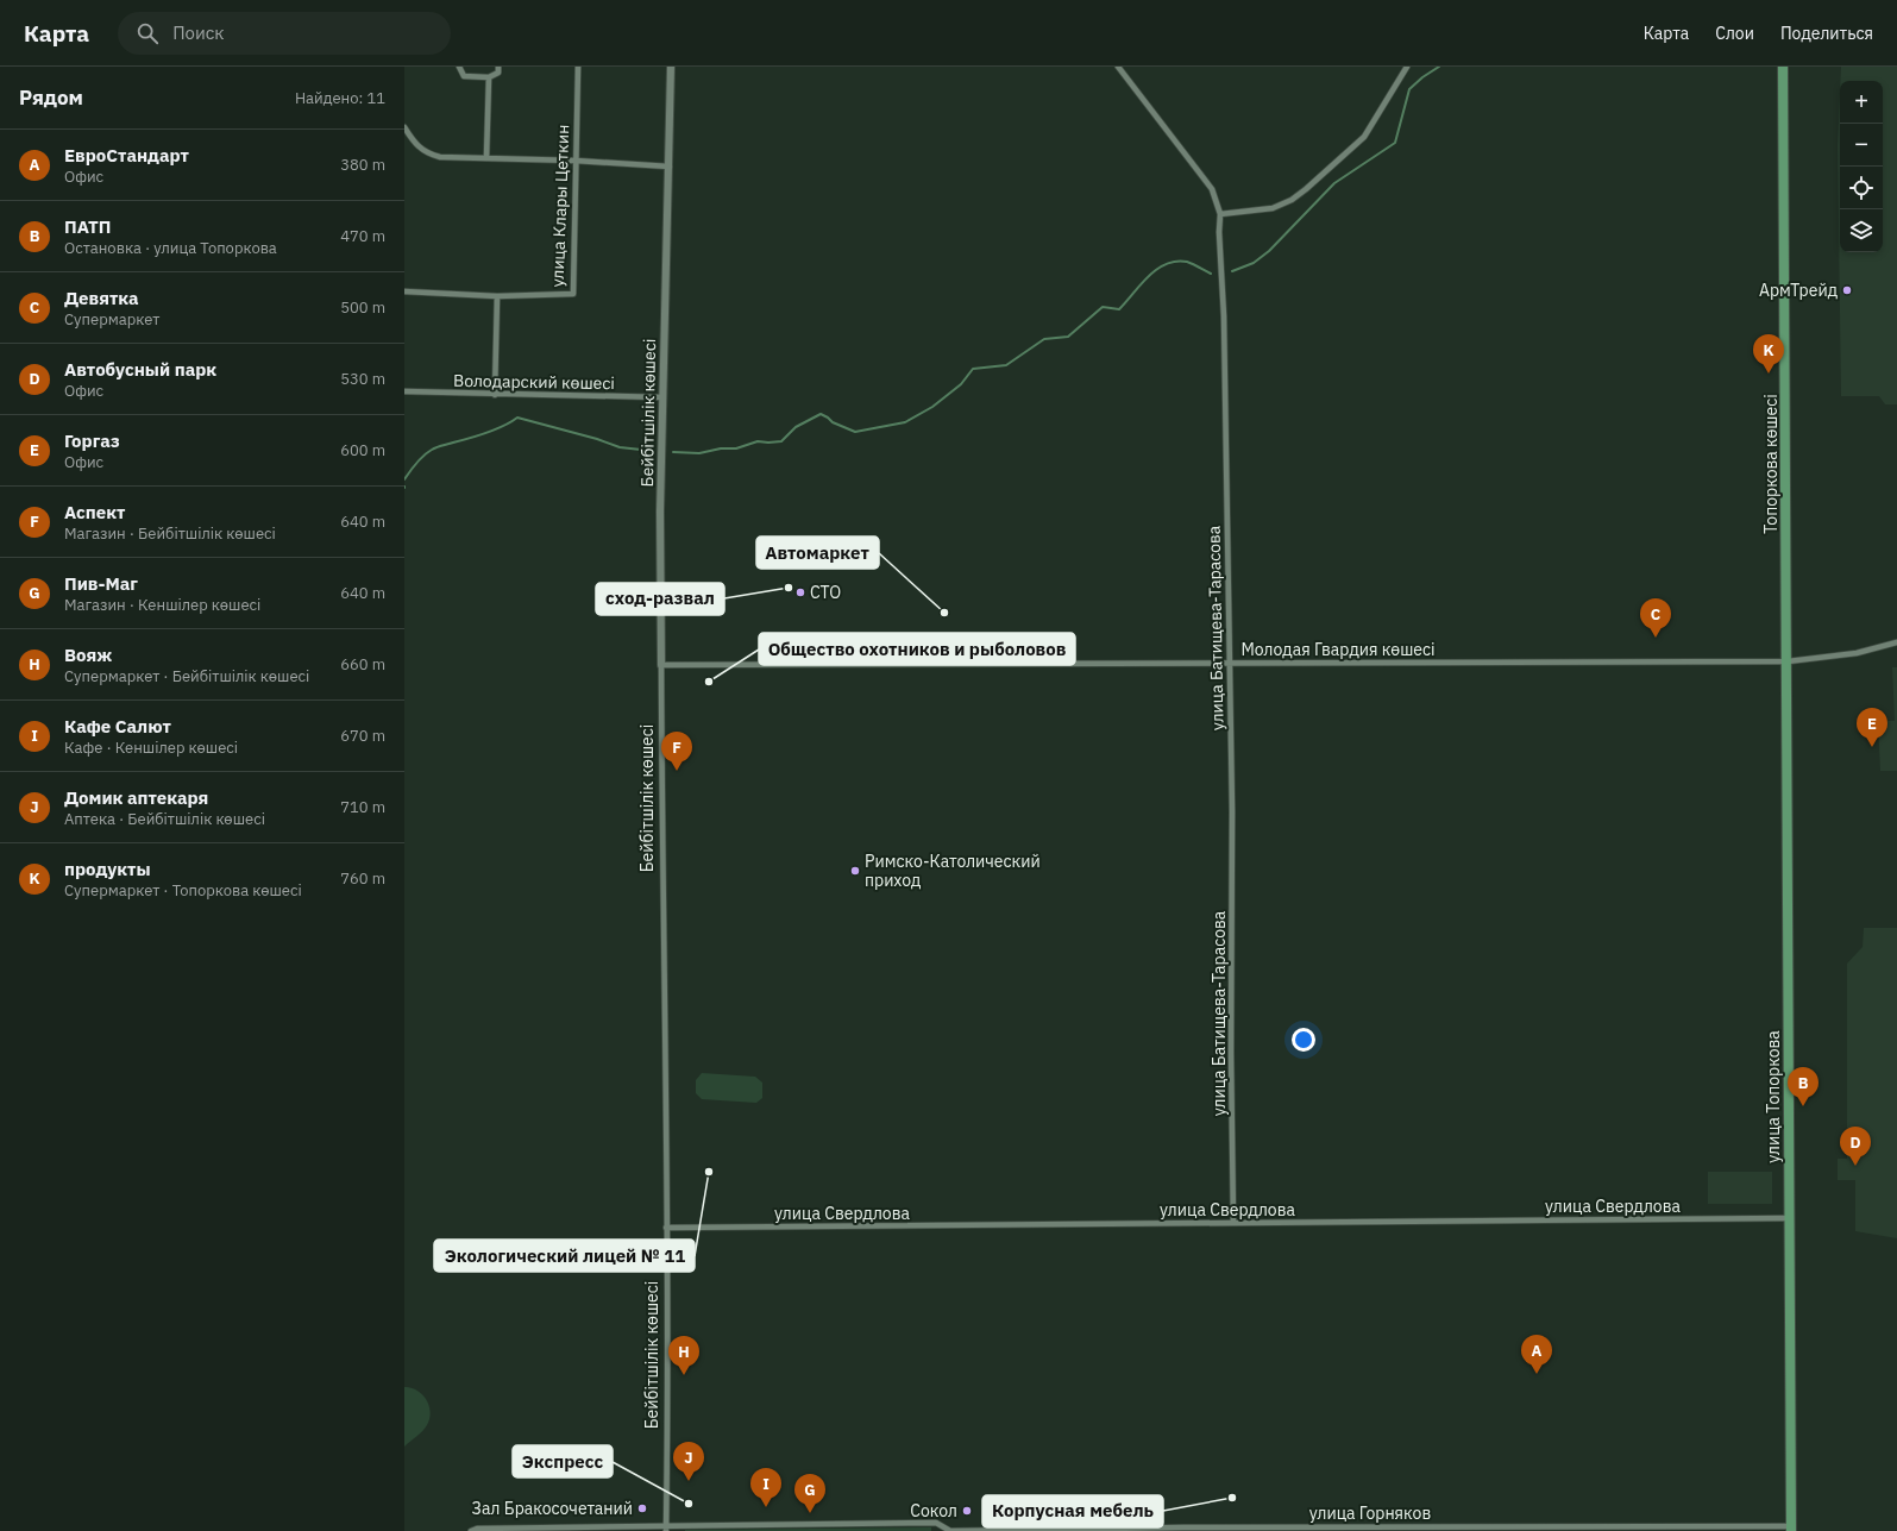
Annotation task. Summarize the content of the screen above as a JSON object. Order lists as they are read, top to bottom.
{
  "streets": {
    "highway": ["Топоркова көшесі", "улица Топоркова"],
    "street": [
      "улица Клары Цеткин",
      "Володарский көшесі",
      "Бейбітшілік көшесі",
      "улица Батищева-Тарасова",
      "Молодая Гвардия көшесі",
      "улица Свердлова",
      "улица Горняков"
    ]
  },
  "crossings": [
    ["Володарский көшесі", "Бейбітшілік көшесі"],
    ["Бейбітшілік көшесі", "Молодая Гвардия көшесі"],
    ["Бейбітшілік көшесі", "улица Свердлова"],
    ["Топоркова көшесі", "Молодая Гвардия көшесі"],
    ["Топоркова көшесі", "улица Топоркова"],
    ["улица Батищева-Тарасова", "Молодая Гвардия көшесі"],
    ["улица Батищева-Тарасова", "улица Свердлова"],
    ["Молодая Гвардия көшесі", "улица Топоркова"],
    ["улица Топоркова", "улица Свердлова"],
    ["улица Топоркова", "улица Горняков"]
  ],
  "places": [
    "АрмТрейд",
    "сход-развал",
    "СТО",
    "Автомаркет",
    "Общество охотников и рыболовов",
    "Римско-Католический приход",
    "Экологический лицей № 11",
    "Корпусная мебель",
    "Экспресс",
    "Зал Бракосочетаний",
    "Сокол"
  ],
  "page": {
    "header": "Карта",
    "search": "Поиск",
    "nav": ["Карта", "Слои", "Поделиться"],
    "heading": ["Рядом", "Найдено: 11"],
    "map_buttons": ["+", "−"],
    "list": [
      {
        "mark": "A",
        "name": "ЕвроСтандарт",
        "note": "Офис",
        "value": "380 m"
      },
      {
        "mark": "B",
        "name": "ПАТП",
        "note": "Остановка · улица Топоркова",
        "value": "470 m"
      },
      {
        "mark": "C",
        "name": "Девятка",
        "note": "Супермаркет",
        "value": "500 m"
      },
      {
        "mark": "D",
        "name": "Автобусный парк",
        "note": "Офис",
        "value": "530 m"
      },
      {
        "mark": "E",
        "name": "Горгаз",
        "note": "Офис",
        "value": "600 m"
      },
      {
        "mark": "F",
        "name": "Аспект",
        "note": "Магазин · Бейбітшілік көшесі",
        "value": "640 m"
      },
      {
        "mark": "G",
        "name": "Пив-Маг",
        "note": "Магазин · Кеншілер көшесі",
        "value": "640 m"
      },
      {
        "mark": "H",
        "name": "Вояж",
        "note": "Супермаркет · Бейбітшілік көшесі",
        "value": "660 m"
      },
      {
        "mark": "I",
        "name": "Кафе Салют",
        "note": "Кафе · Кеншілер көшесі",
        "value": "670 m"
      },
      {
        "mark": "J",
        "name": "Домик аптекаря",
        "note": "Аптека · Бейбітшілік көшесі",
        "value": "710 m"
      },
      {
        "mark": "K",
        "name": "продукты",
        "note": "Супермаркет · Топоркова көшесі",
        "value": "760 m"
      }
    ],
    "pins": [
      "K",
      "C",
      "E",
      "F",
      "B",
      "D",
      "A",
      "H",
      "J",
      "I",
      "G"
    ]
  }
}
